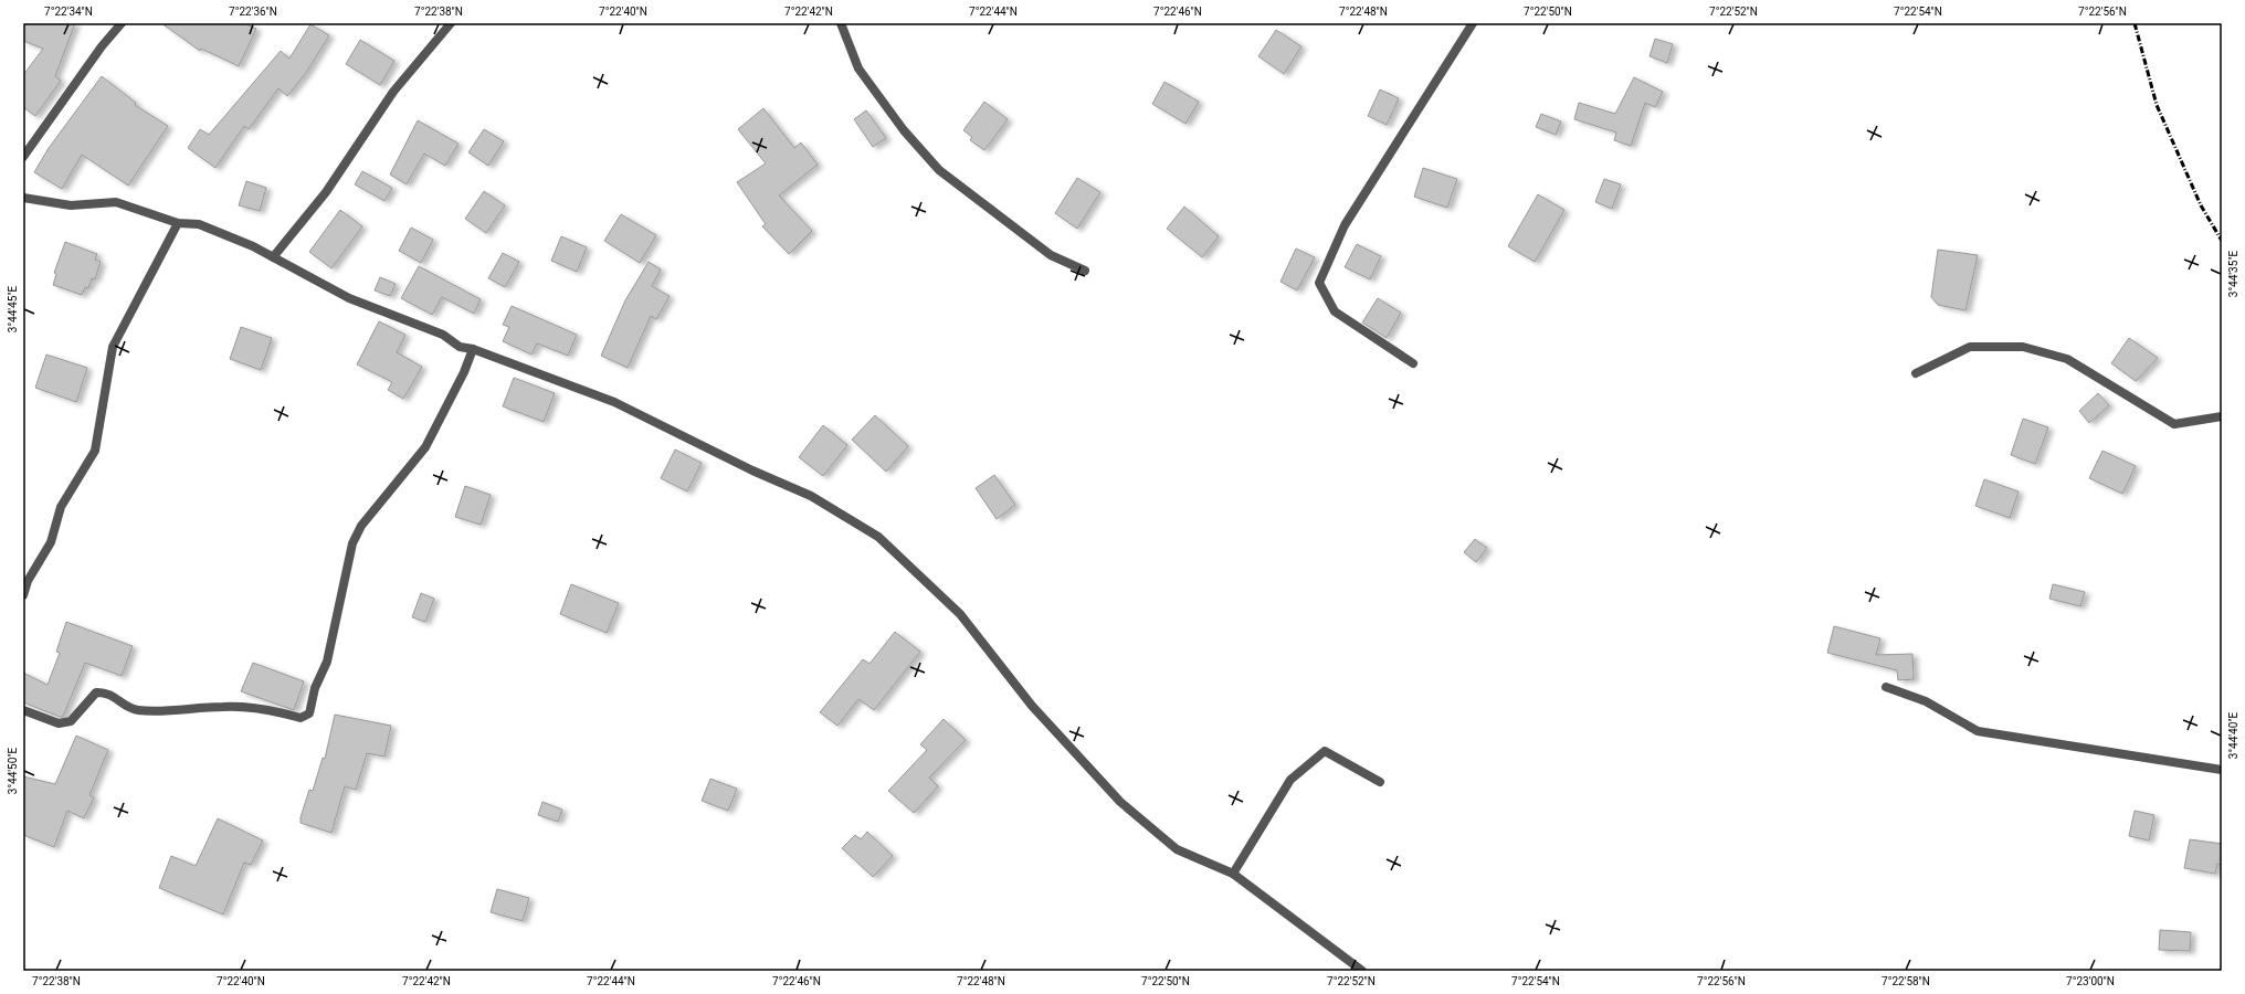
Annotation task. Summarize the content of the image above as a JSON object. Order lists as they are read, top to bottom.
{
  "coordinates": [
    "7°22'34\"N",
    "7°22'36\"N",
    "7°22'38\"N",
    "7°22'40\"N",
    "7°22'42\"N",
    "7°22'44\"N",
    "7°22'46\"N",
    "7°22'48\"N",
    "7°22'50\"N",
    "7°22'52\"N",
    "7°22'54\"N",
    "7°22'56\"N",
    "3°44'35\"E",
    "3°44'45\"E",
    "3°44'40\"E",
    "3°44'50\"E",
    "7°22'58\"N",
    "7°23'00\"N"
  ]
}
